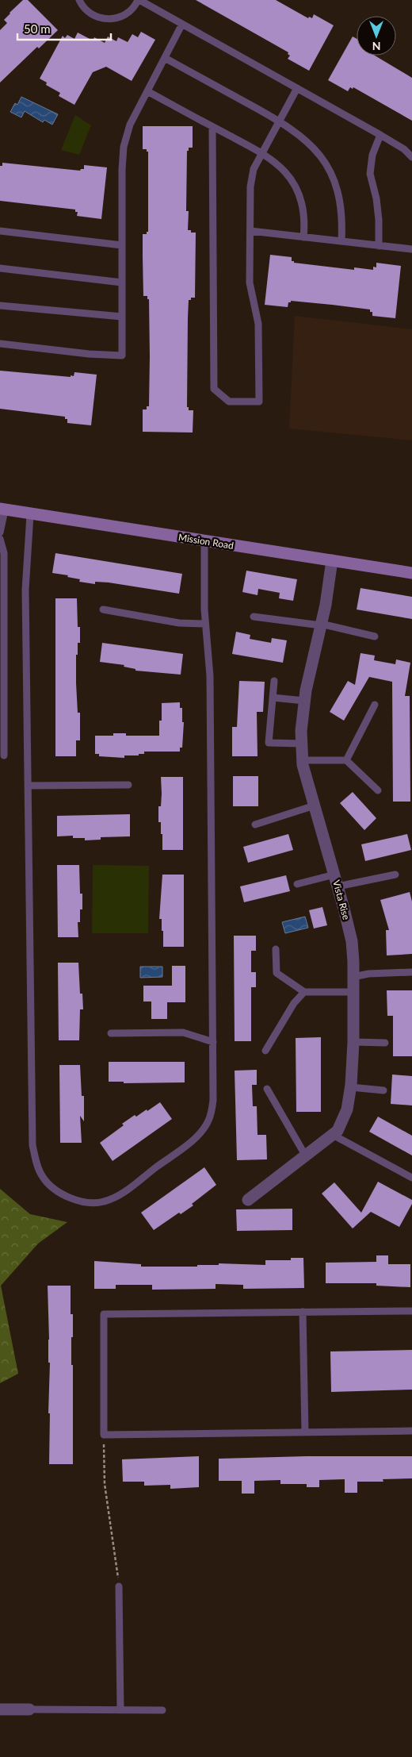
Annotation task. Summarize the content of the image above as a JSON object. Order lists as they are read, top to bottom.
{
  "streets": {
    "street": ["Mission Road", "Vista Rise"]
  },
  "crossings": [
    ["Mission Road", "Vista Rise"]
  ],
  "scale_bar": "50 m",
  "north": "bottom"
}
